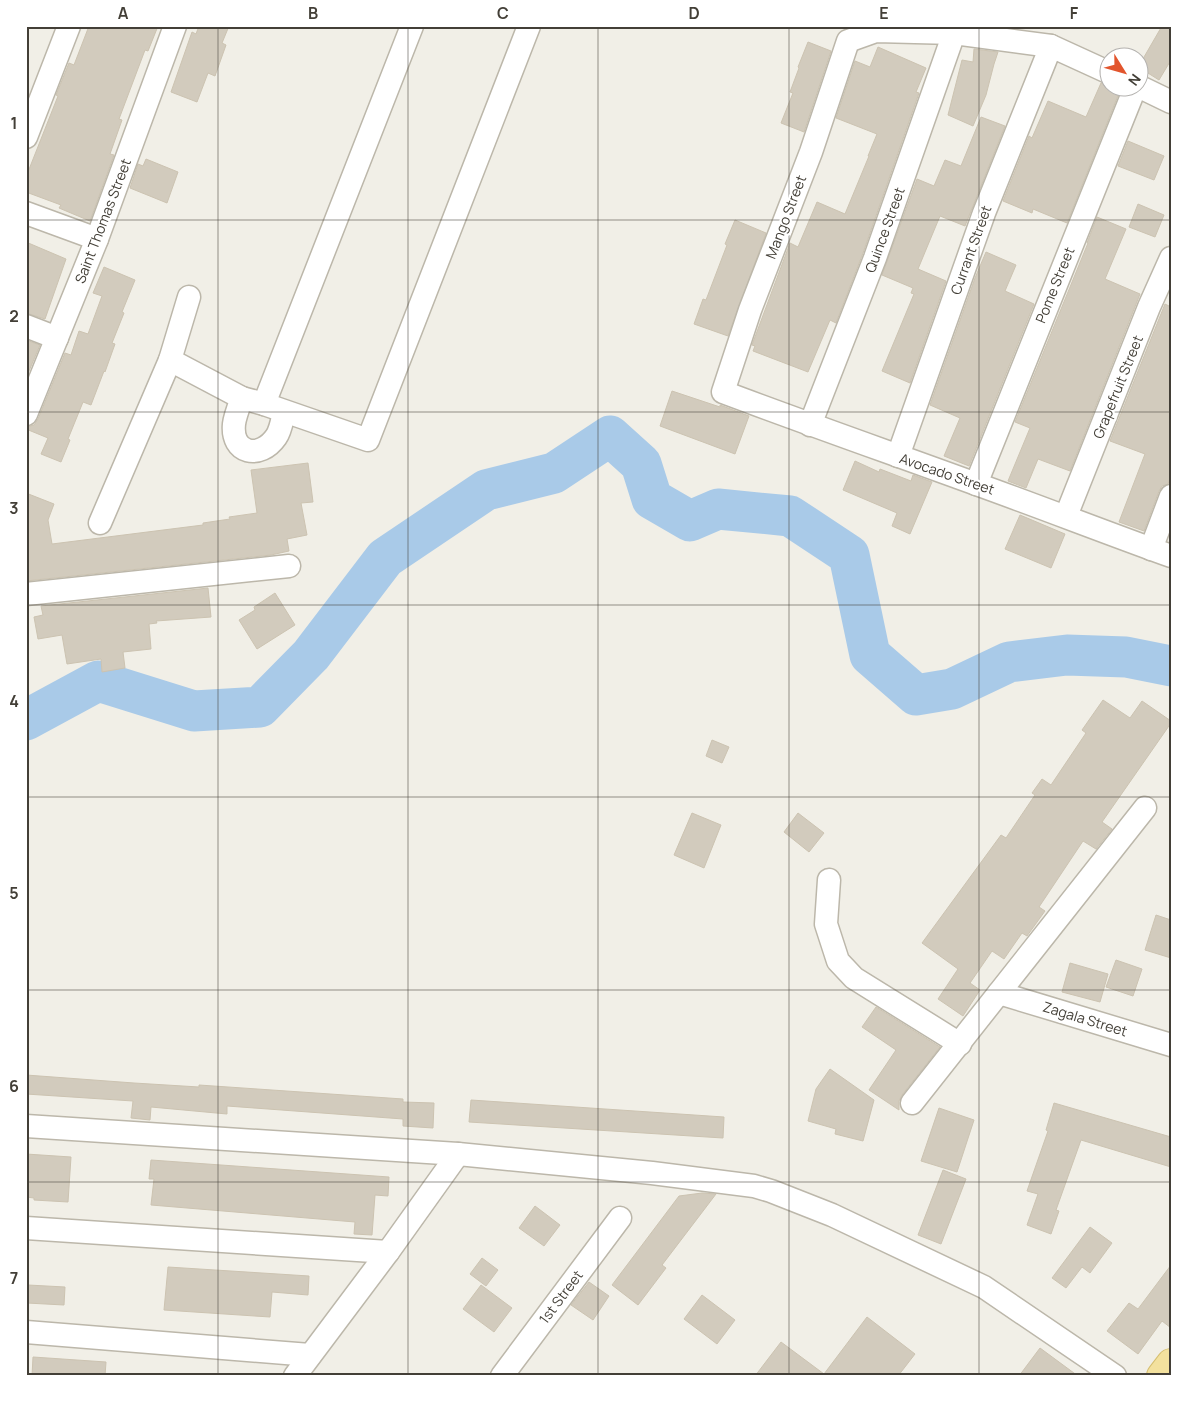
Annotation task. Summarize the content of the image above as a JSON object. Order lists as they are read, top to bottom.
{
  "streets": {
    "street": [
      "Mango Street",
      "Saint Thomas Street",
      "Quince Street",
      "Currant Street",
      "Pome Street",
      "Grapefruit Street",
      "Avocado Street",
      "Zagala Street",
      "1st Street"
    ]
  },
  "crossings": [
    ["Mango Street", "Quince Street"],
    ["Mango Street", "Avocado Street"],
    ["Quince Street", "Avocado Street"],
    ["Currant Street", "Avocado Street"],
    ["Pome Street", "Avocado Street"],
    ["Grapefruit Street", "Avocado Street"]
  ],
  "north": "bottom right",
  "grid": {
    "columns": [
      "A",
      "B",
      "C",
      "D",
      "E",
      "F"
    ],
    "rows": [
      "1",
      "2",
      "3",
      "4",
      "5",
      "6",
      "7"
    ]
  }
}
